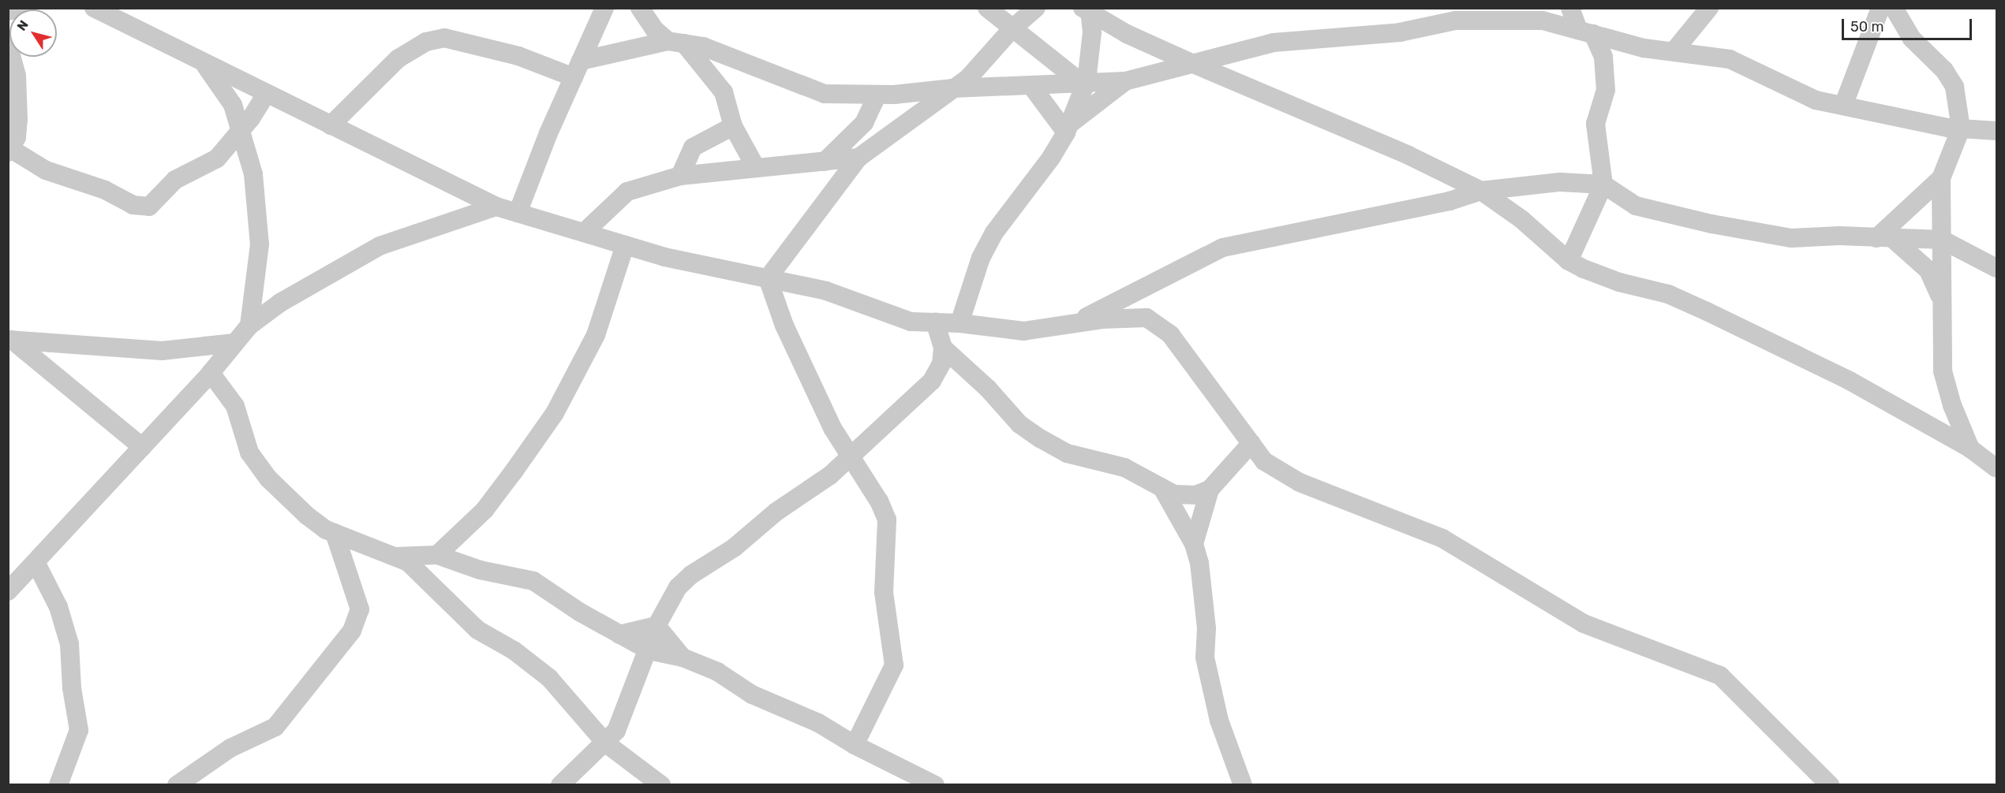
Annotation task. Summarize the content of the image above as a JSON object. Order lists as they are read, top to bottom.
{
  "scale_bar": "50 m",
  "north": "top left"
}
